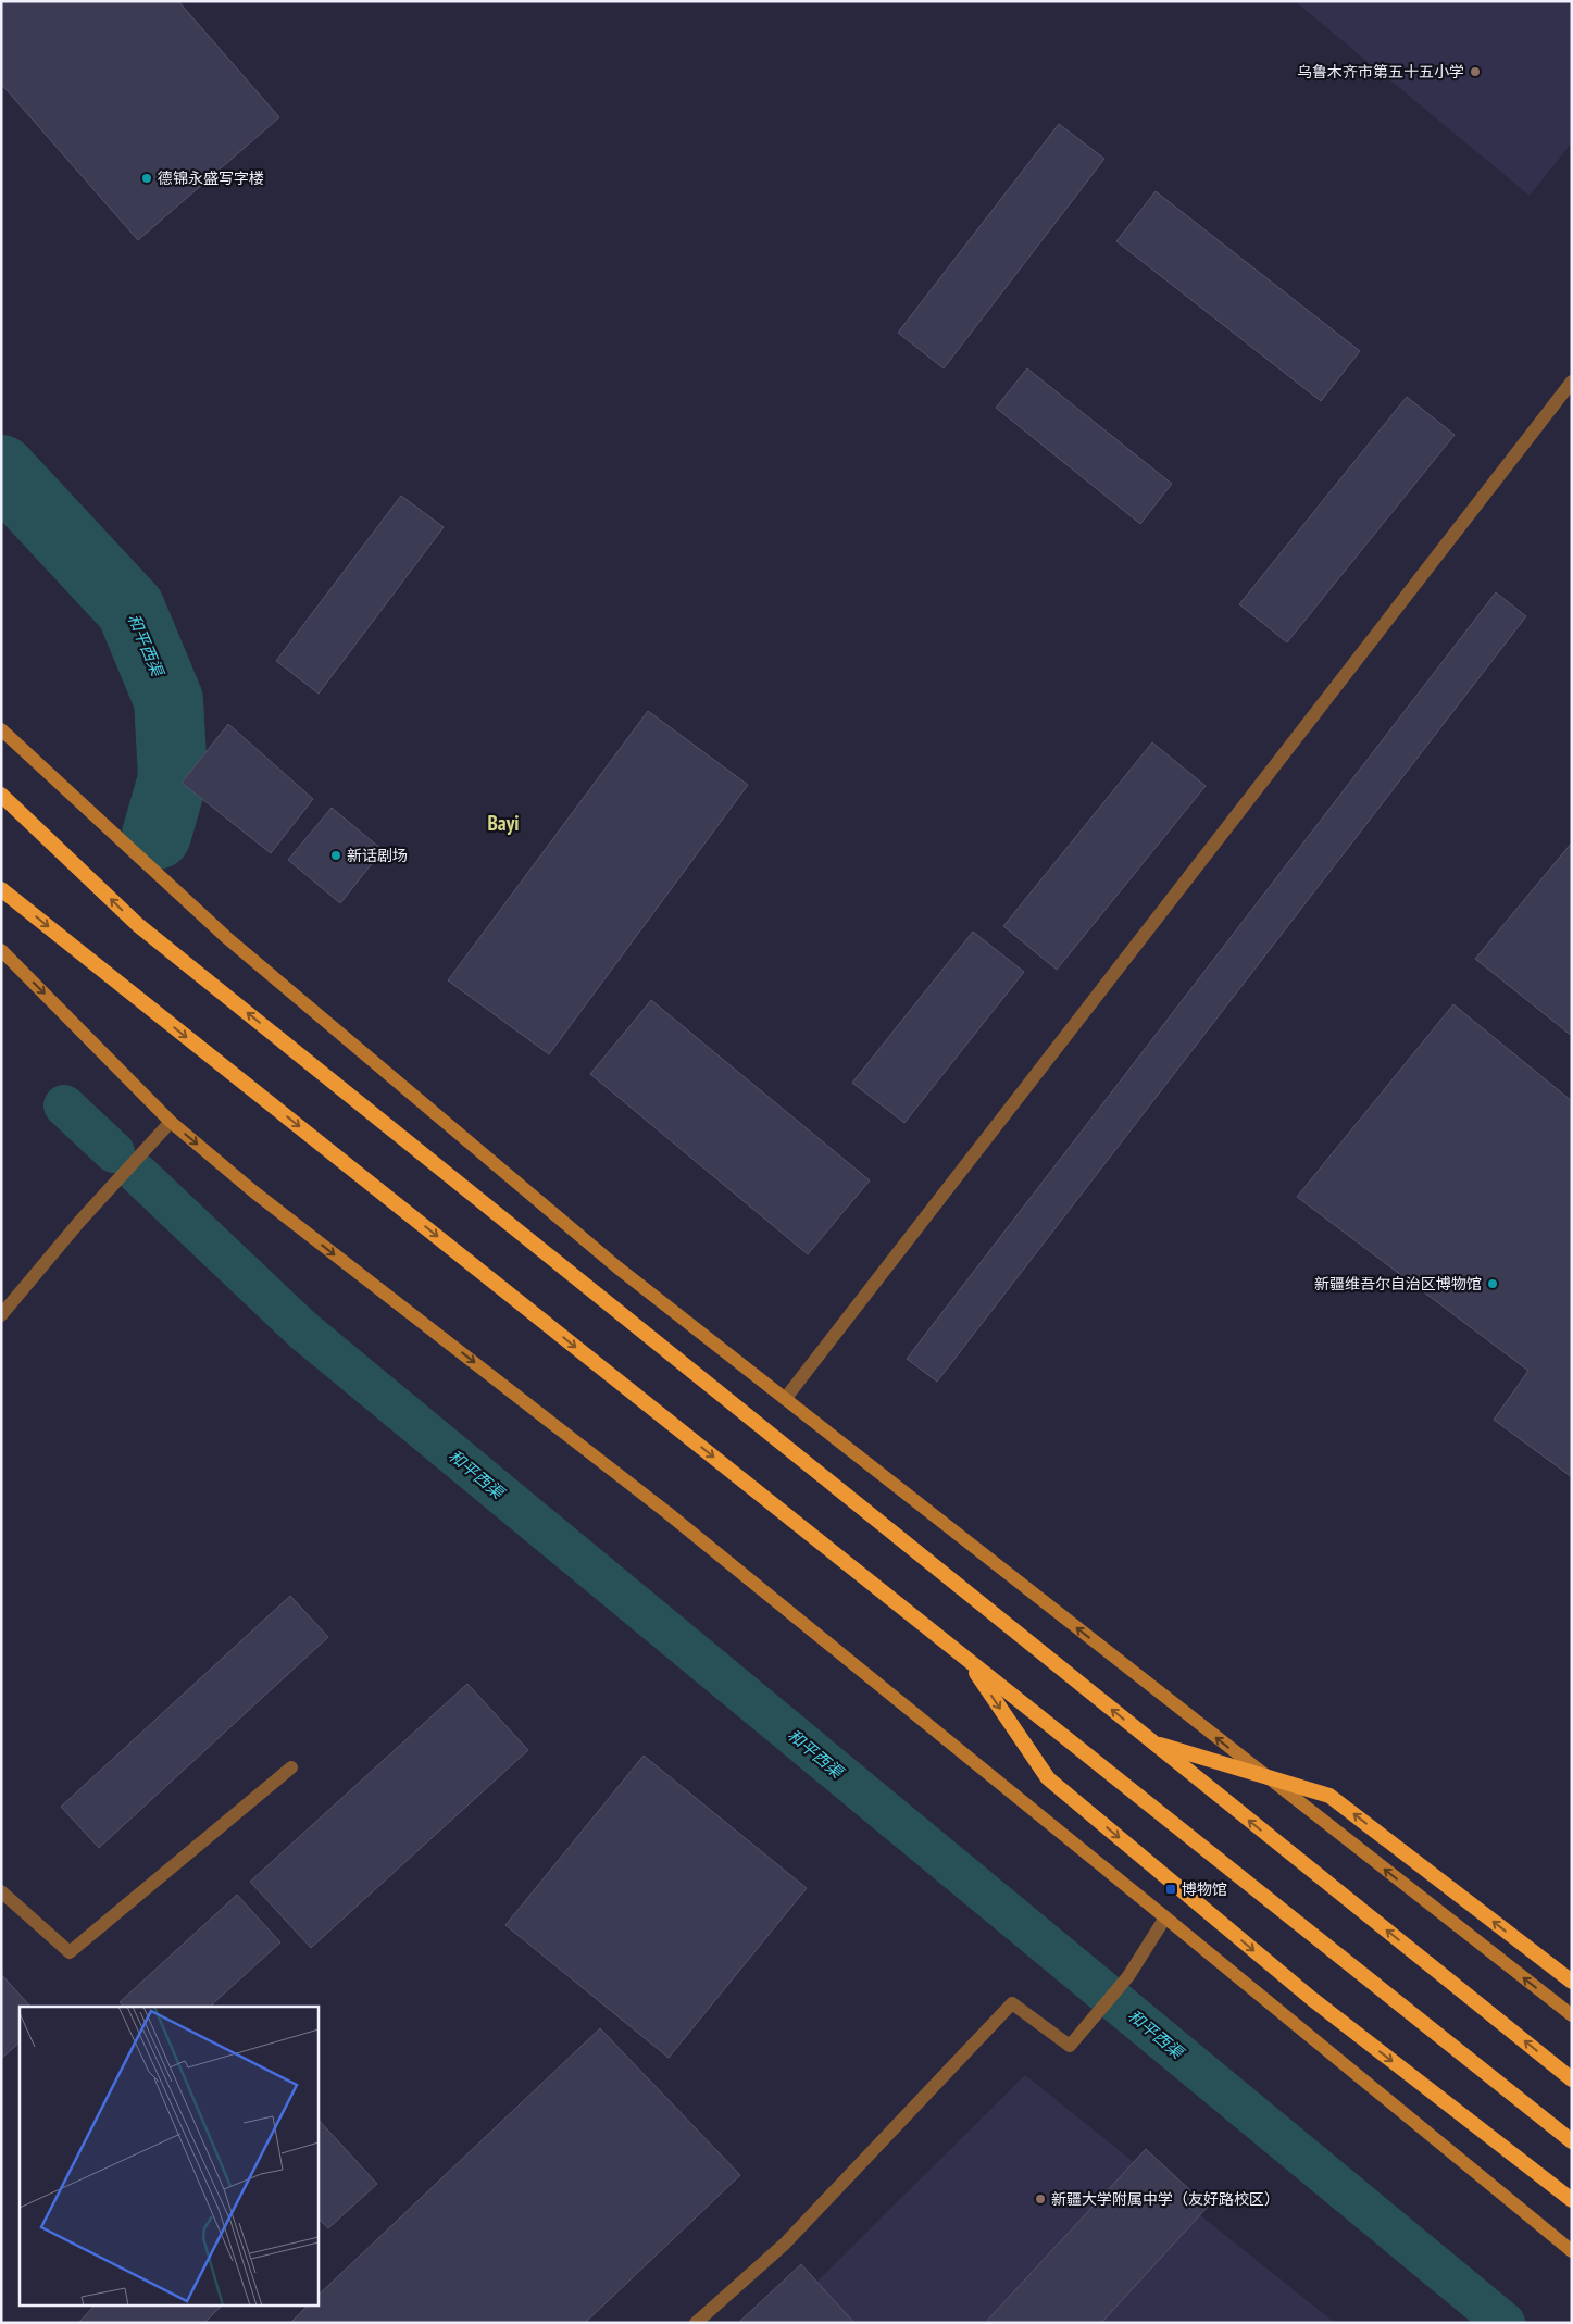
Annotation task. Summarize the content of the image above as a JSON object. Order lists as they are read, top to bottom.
{
  "districts": ["Bayi"],
  "water": ["和平西渠"],
  "places": {
    "other": [
      "乌鲁木齐市第五十五小学",
      "德锦永盛写字楼",
      "新话剧场",
      "新疆维吾尔自治区博物馆",
      "新疆大学附属中学（友好路校区）"
    ],
    "transit": ["博物馆"]
  }
}
